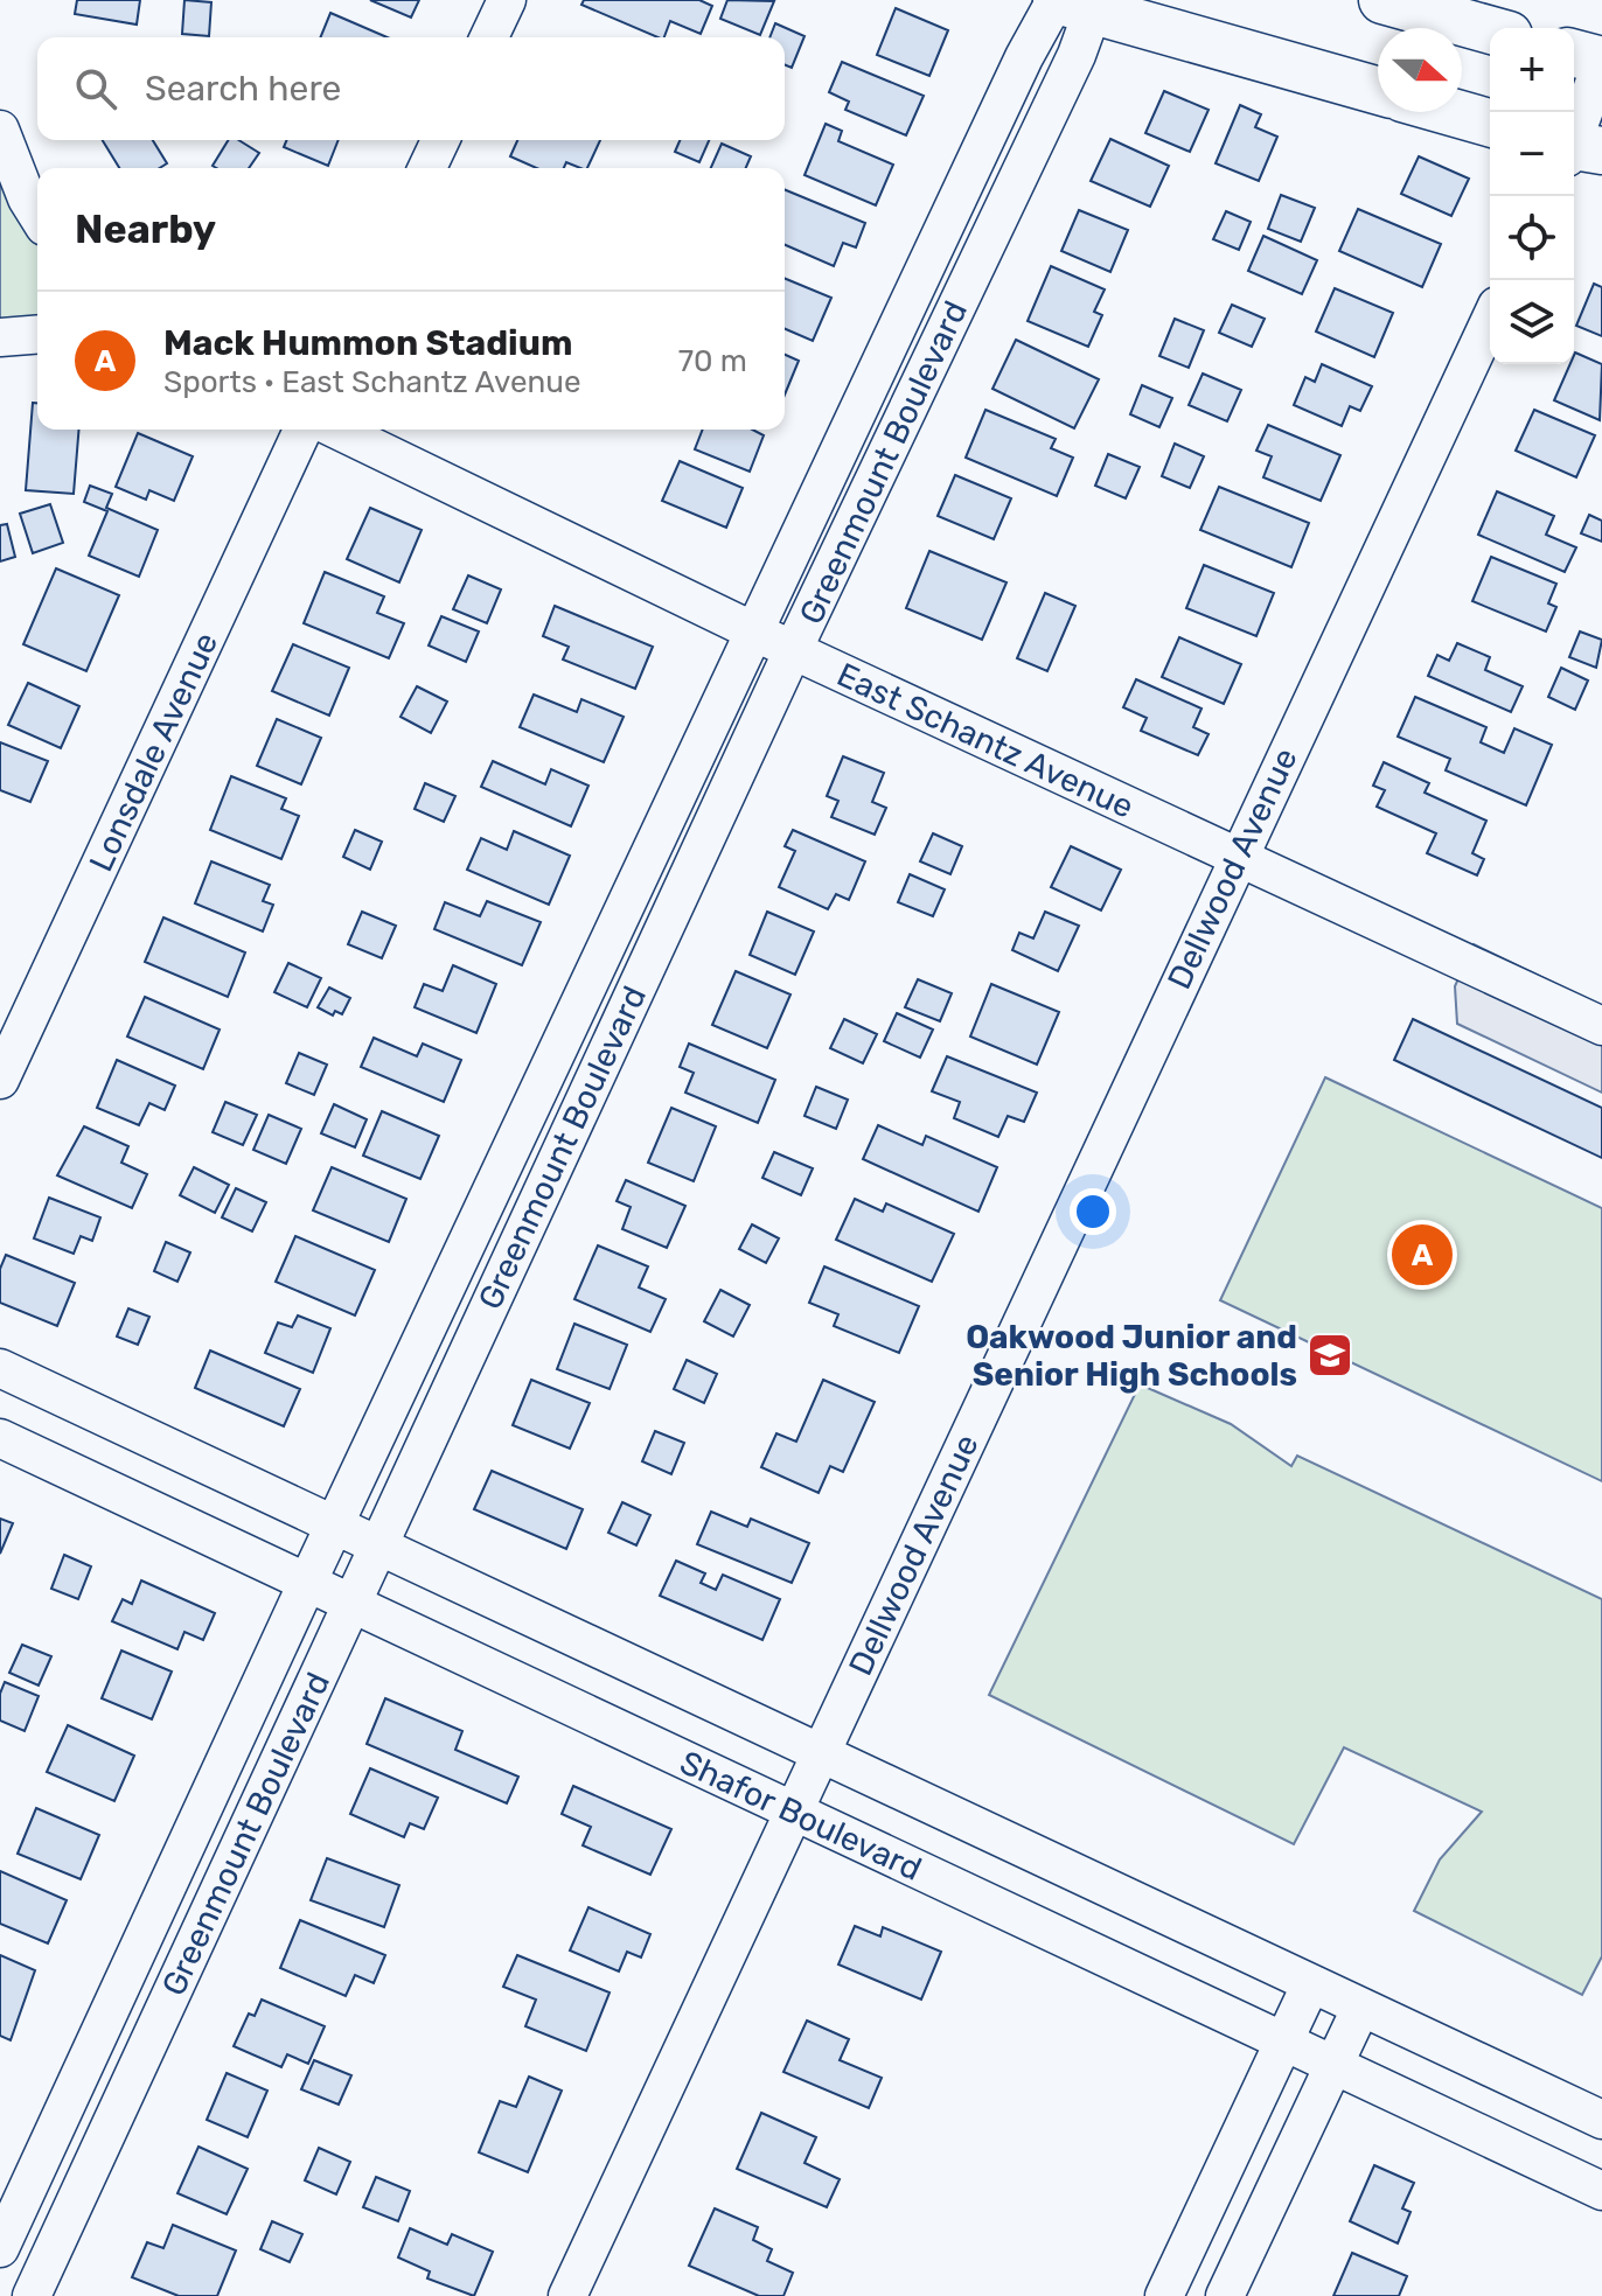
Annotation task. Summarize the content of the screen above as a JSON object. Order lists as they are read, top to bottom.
{
  "streets": {
    "street": [
      "Greenmount Boulevard",
      "East Schantz Avenue",
      "Lonsdale Avenue",
      "Dellwood Avenue",
      "Shafor Boulevard"
    ]
  },
  "crossings": [
    ["Greenmount Boulevard", "East Schantz Avenue"],
    ["Greenmount Boulevard", "Shafor Boulevard"],
    ["East Schantz Avenue", "Dellwood Avenue"],
    ["Dellwood Avenue", "Shafor Boulevard"]
  ],
  "places": {
    "school or university": ["Oakwood Junior and Senior High Schools"]
  },
  "north": "right",
  "page": {
    "map_buttons": ["+", "−"],
    "search": "Search here",
    "heading": "Nearby",
    "list": [
      {
        "mark": "A",
        "name": "Mack Hummon Stadium",
        "note": "Sports · East Schantz Avenue",
        "value": "70 m"
      }
    ],
    "pins": "A"
  }
}
